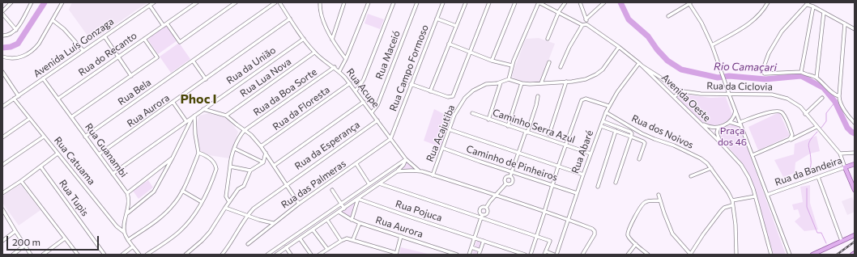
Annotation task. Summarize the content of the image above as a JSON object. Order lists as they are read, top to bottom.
{
  "streets": {
    "main road": ["Rua da Bandeira"],
    "street": [
      "Avenida Luís Gonzaga",
      "Rua do Recanto",
      "Rua Maceió",
      "Rua da União",
      "Rua Campo Formoso",
      "Rua Lua Nova",
      "Rua da Ciclovia",
      "Rua Acupe",
      "Rua Bela",
      "Rua da Boa Sorte",
      "Avenida Oeste",
      "Rua da Floresta",
      "Rua Aurora",
      "Caminho Serra Azul",
      "Rua dos Noivos",
      "Rua Acajutiba",
      "Rua da Esperança",
      "Rua Guanambi",
      "Rua Abaré",
      "Rua Catuama",
      "Caminho de Pinheiros",
      "Rua das Palmeras",
      "Rua Tupis",
      "Rua Pojuca"
    ]
  },
  "crossings": [
    ["Avenida Luís Gonzaga", "Rua Guanambi"],
    ["Avenida Luís Gonzaga", "Rua Catuama"],
    ["Rua do Recanto", "Rua Guanambi"],
    ["Rua Maceió", "Rua Acupe"],
    ["Rua da União", "Rua Acupe"],
    ["Rua da União", "Rua Guanambi"],
    ["Rua Campo Formoso", "Rua Acupe"],
    ["Rua Campo Formoso", "Rua das Palmeras"],
    ["Rua Lua Nova", "Rua Acupe"],
    ["Rua da Ciclovia", "Avenida Oeste"],
    ["Rua da Ciclovia", "Rua da Bandeira"],
    ["Rua Acupe", "Rua da Boa Sorte"],
    ["Rua Acupe", "Rua da Floresta"],
    ["Rua Acupe", "Rua Aurora"],
    ["Rua Acupe", "Rua Acajutiba"],
    ["Rua Acupe", "Rua da Esperança"],
    ["Rua Acupe", "Rua das Palmeras"],
    ["Rua Bela", "Rua Guanambi"],
    ["Avenida Oeste", "Rua Abaré"],
    ["Rua Aurora", "Rua Guanambi"],
    ["Caminho Serra Azul", "Rua Abaré"],
    ["Rua dos Noivos", "Rua Abaré"],
    ["Rua Acajutiba", "Rua Abaré"],
    ["Rua Acajutiba", "Caminho de Pinheiros"],
    ["Rua Abaré", "Caminho de Pinheiros"]
  ],
  "districts": ["Phoc I"],
  "water": ["Rio Camaçari"],
  "parks": ["Praça dos 46"],
  "scale_bar": "200 m"
}
